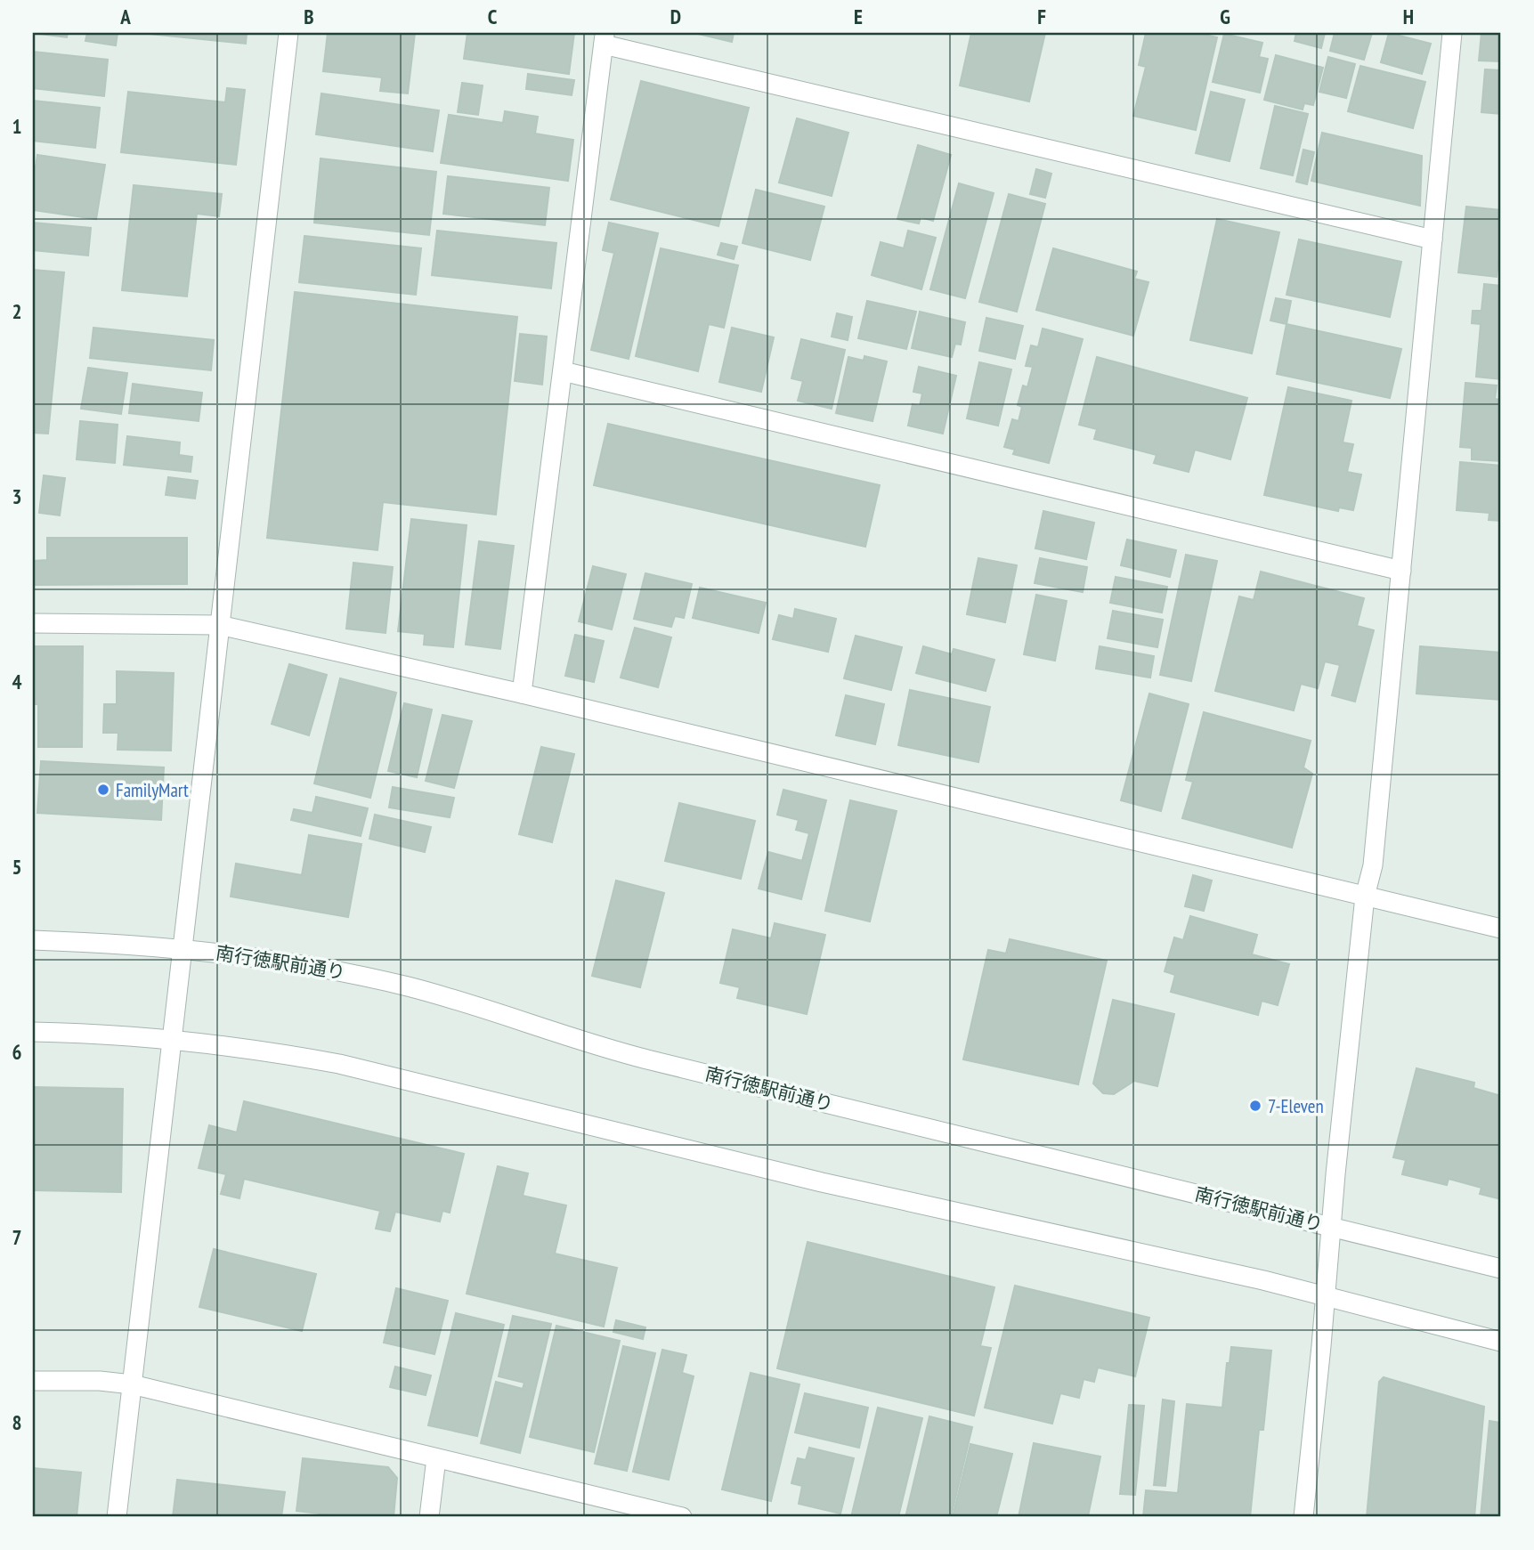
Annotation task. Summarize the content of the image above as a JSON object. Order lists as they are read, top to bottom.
{
  "streets": {
    "street": ["南行徳駅前通り"]
  },
  "places": ["FamilyMart", "7-Eleven"],
  "grid": {
    "columns": [
      "A",
      "B",
      "C",
      "D",
      "E",
      "F",
      "G",
      "H"
    ],
    "rows": [
      "1",
      "2",
      "3",
      "4",
      "5",
      "6",
      "7",
      "8"
    ]
  }
}
